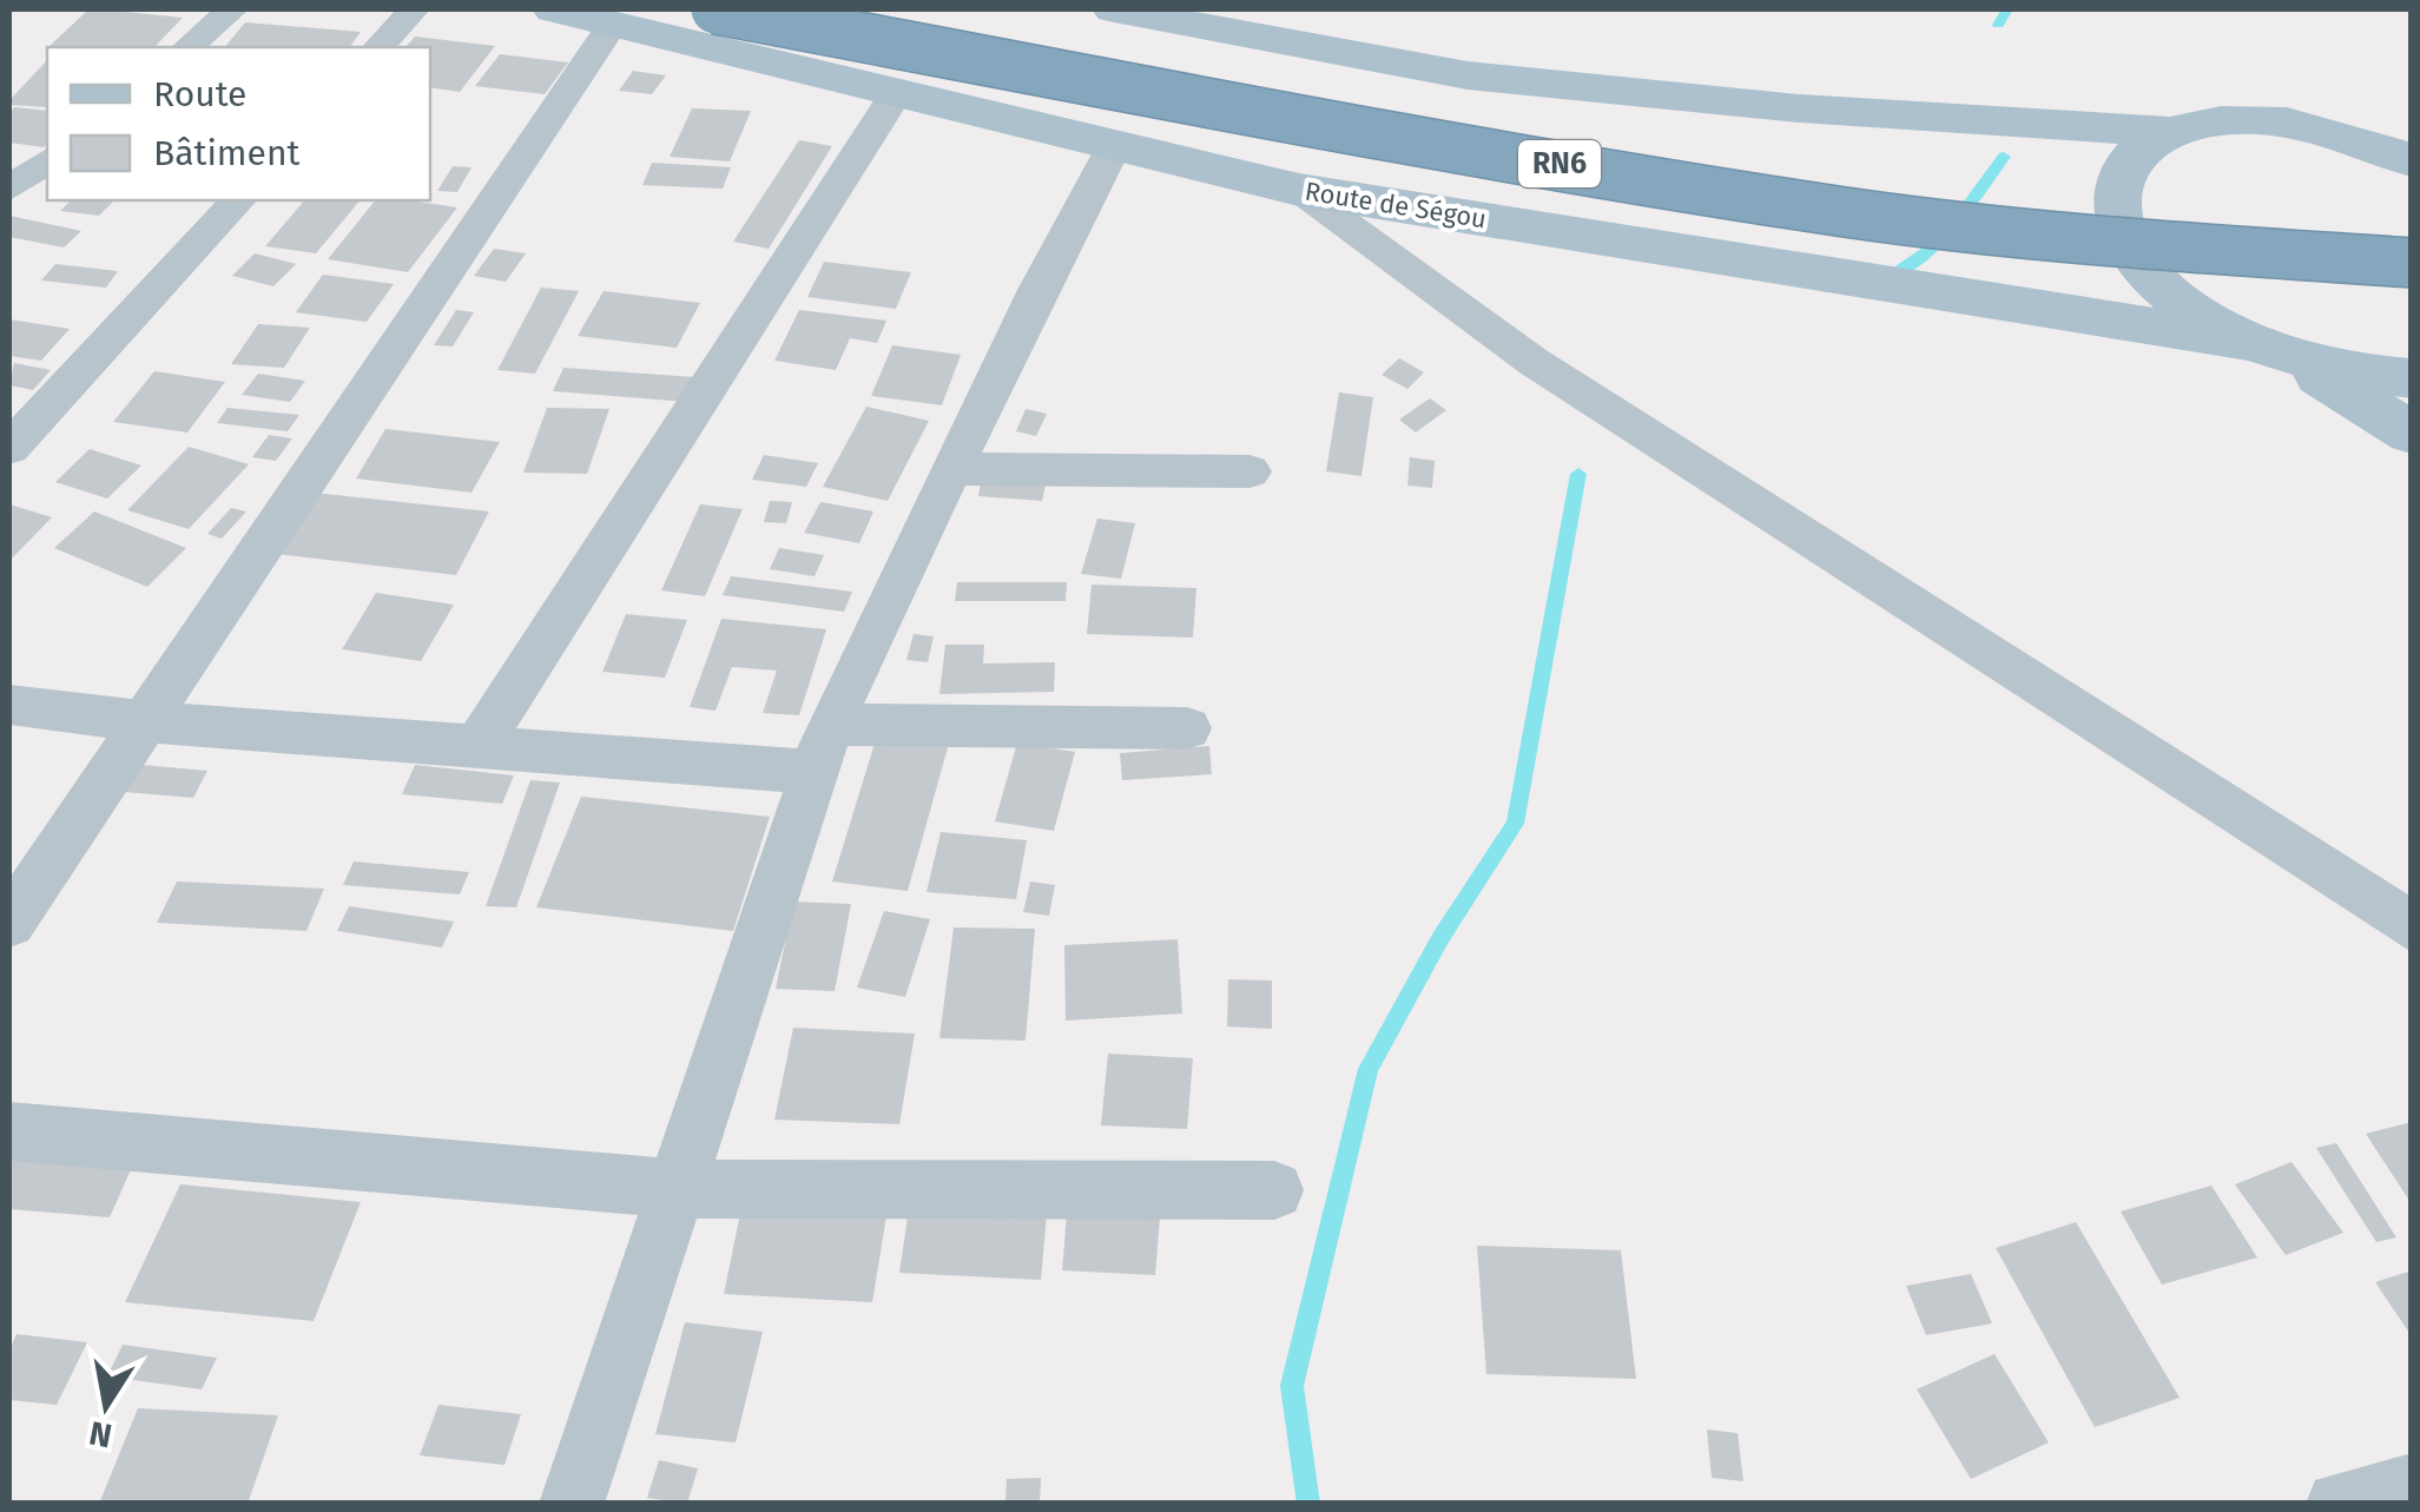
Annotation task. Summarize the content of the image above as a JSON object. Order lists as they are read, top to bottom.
{
  "streets": {
    "highway": ["RN6"],
    "main road": ["Route de Ségou"]
  },
  "legend": ["Route", "Bâtiment"],
  "north": "bottom"
}
